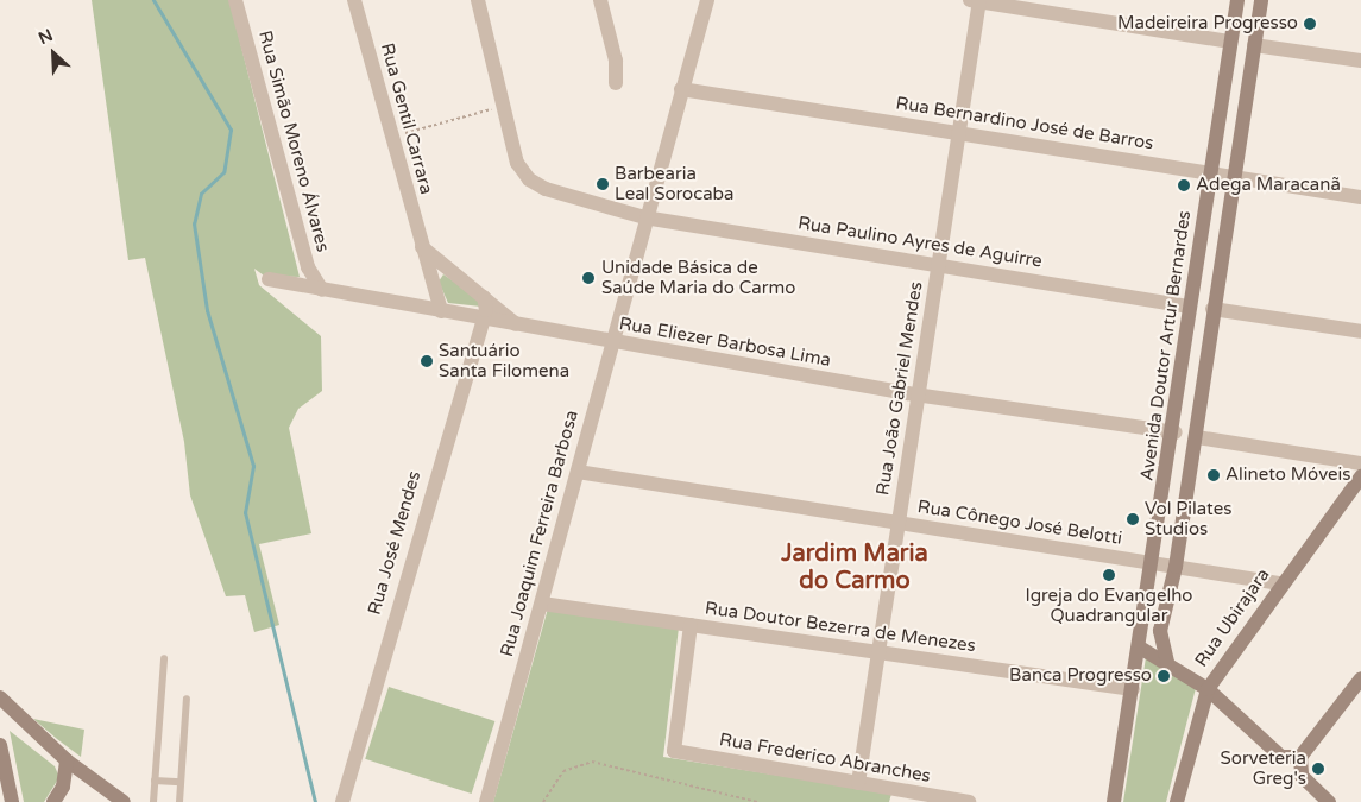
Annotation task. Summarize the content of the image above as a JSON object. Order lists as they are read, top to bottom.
{
  "streets": {
    "main road": ["Avenida Doutor Artur Bernardes", "Rua Ubirajara"],
    "street": [
      "Rua Gentil Carrara",
      "Rua Bernardino José de Barros",
      "Rua Simão Moreno Álvares",
      "Rua Paulino Ayres de Aguirre",
      "Rua Eliezer Barbosa Lima",
      "Rua João Gabriel Mendes",
      "Rua Cônego José Belotti",
      "Rua Joaquim Ferreira Barbosa",
      "Rua José Mendes",
      "Rua Doutor Bezerra de Menezes",
      "Rua Frederico Abranches"
    ]
  },
  "crossings": [
    ["Rua Gentil Carrara", "Rua Eliezer Barbosa Lima"],
    ["Rua Bernardino José de Barros", "Avenida Doutor Artur Bernardes"],
    ["Rua Bernardino José de Barros", "Rua João Gabriel Mendes"],
    ["Rua Bernardino José de Barros", "Rua Joaquim Ferreira Barbosa"],
    ["Rua Simão Moreno Álvares", "Rua Eliezer Barbosa Lima"],
    ["Rua Paulino Ayres de Aguirre", "Avenida Doutor Artur Bernardes"],
    ["Rua Paulino Ayres de Aguirre", "Rua João Gabriel Mendes"],
    ["Rua Paulino Ayres de Aguirre", "Rua Joaquim Ferreira Barbosa"],
    ["Rua Eliezer Barbosa Lima", "Avenida Doutor Artur Bernardes"],
    ["Rua Eliezer Barbosa Lima", "Rua João Gabriel Mendes"],
    ["Rua Eliezer Barbosa Lima", "Rua Joaquim Ferreira Barbosa"],
    ["Rua Eliezer Barbosa Lima", "Rua José Mendes"],
    ["Avenida Doutor Artur Bernardes", "Rua Cônego José Belotti"],
    ["Avenida Doutor Artur Bernardes", "Rua Doutor Bezerra de Menezes"],
    ["Rua João Gabriel Mendes", "Rua Cônego José Belotti"],
    ["Rua João Gabriel Mendes", "Rua Doutor Bezerra de Menezes"],
    ["Rua João Gabriel Mendes", "Rua Frederico Abranches"],
    ["Rua Cônego José Belotti", "Rua Joaquim Ferreira Barbosa"],
    ["Rua Cônego José Belotti", "Rua Ubirajara"],
    ["Rua Joaquim Ferreira Barbosa", "Rua Doutor Bezerra de Menezes"],
    ["Rua Doutor Bezerra de Menezes", "Rua Frederico Abranches"]
  ],
  "districts": ["Jardim Maria do Carmo"],
  "places": [
    "Madeireira Progresso",
    "Barbearia Leal Sorocaba",
    "Adega Maracanã",
    "Unidade Básica de Saúde Maria do Carmo",
    "Santuário Santa Filomena",
    "Alineto Móveis",
    "Vol Pilates Studios",
    "Igreja do Evangelho Quadrangular",
    "Banca Progresso",
    "Sorveteria Greg's"
  ],
  "north": "top left"
}
